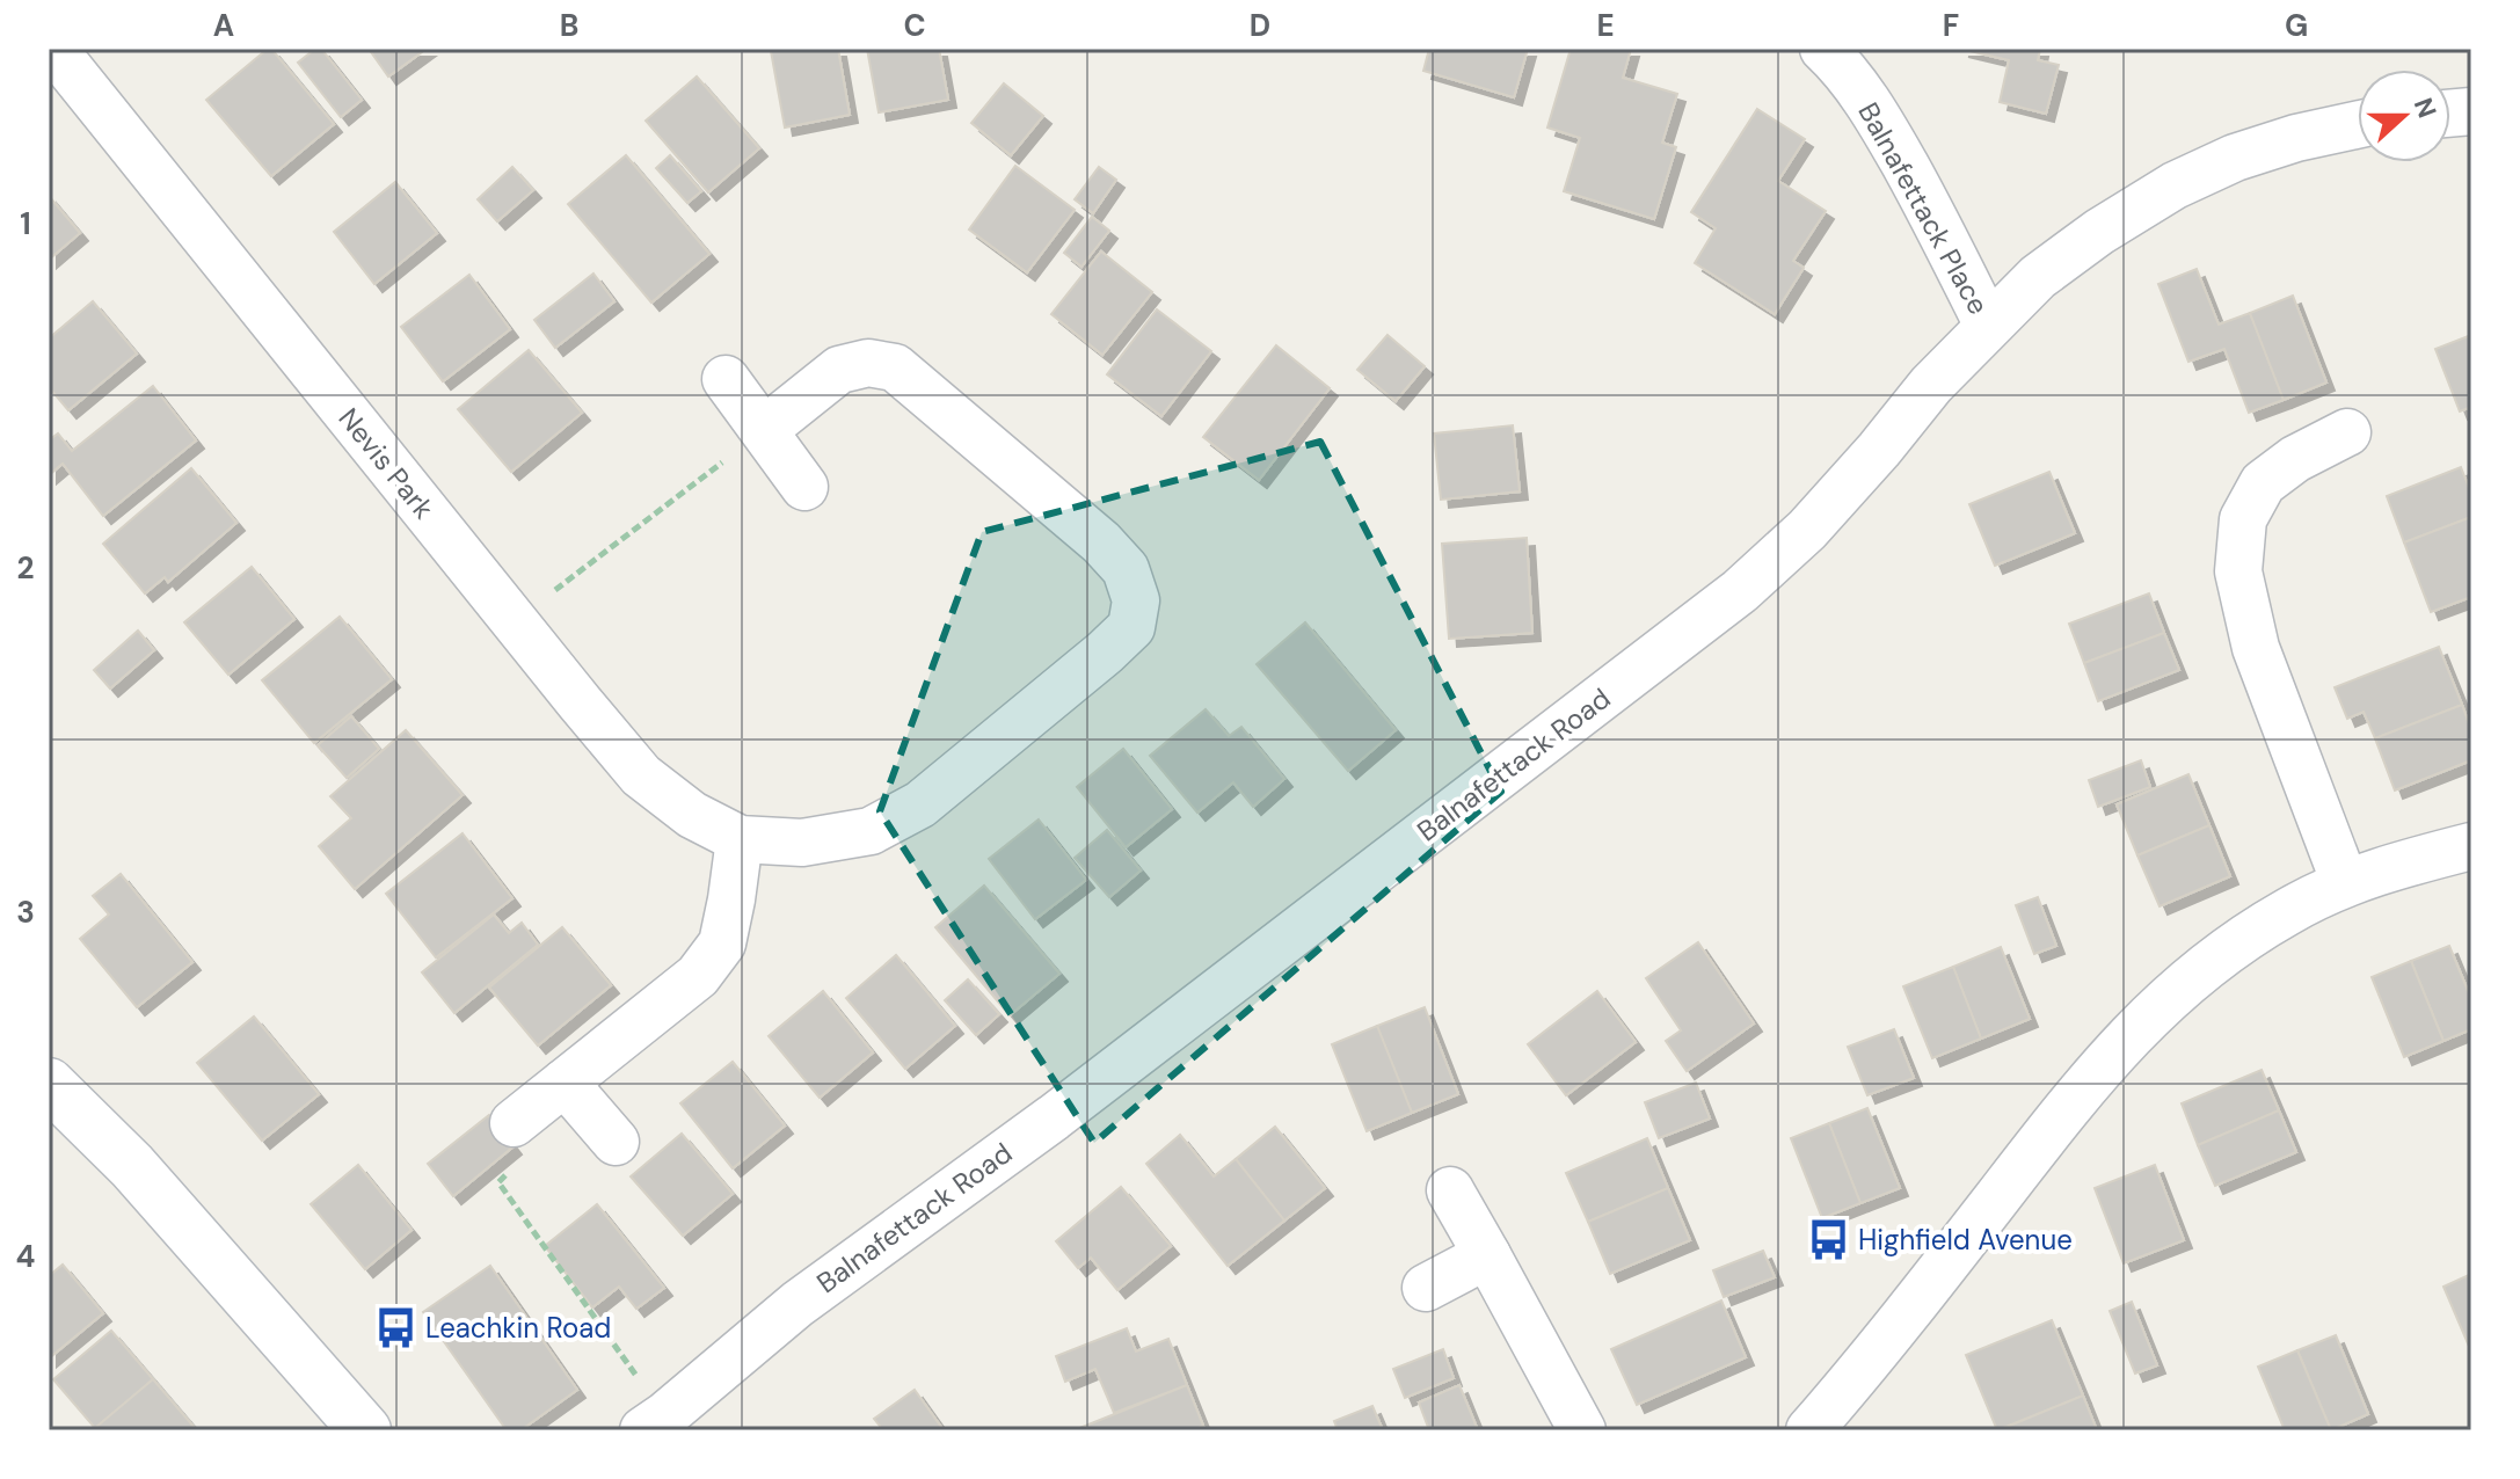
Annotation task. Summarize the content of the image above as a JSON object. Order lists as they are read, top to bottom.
{
  "streets": {
    "street": ["Balnafettack Place", "Nevis Park", "Balnafettack Road"]
  },
  "crossings": [
    ["Balnafettack Place", "Balnafettack Road"]
  ],
  "places": {
    "bus stop": ["Highfield Avenue", "Leachkin Road"]
  },
  "north": "right",
  "grid": {
    "columns": [
      "A",
      "B",
      "C",
      "D",
      "E",
      "F",
      "G"
    ],
    "rows": [
      "1",
      "2",
      "3",
      "4"
    ]
  }
}
